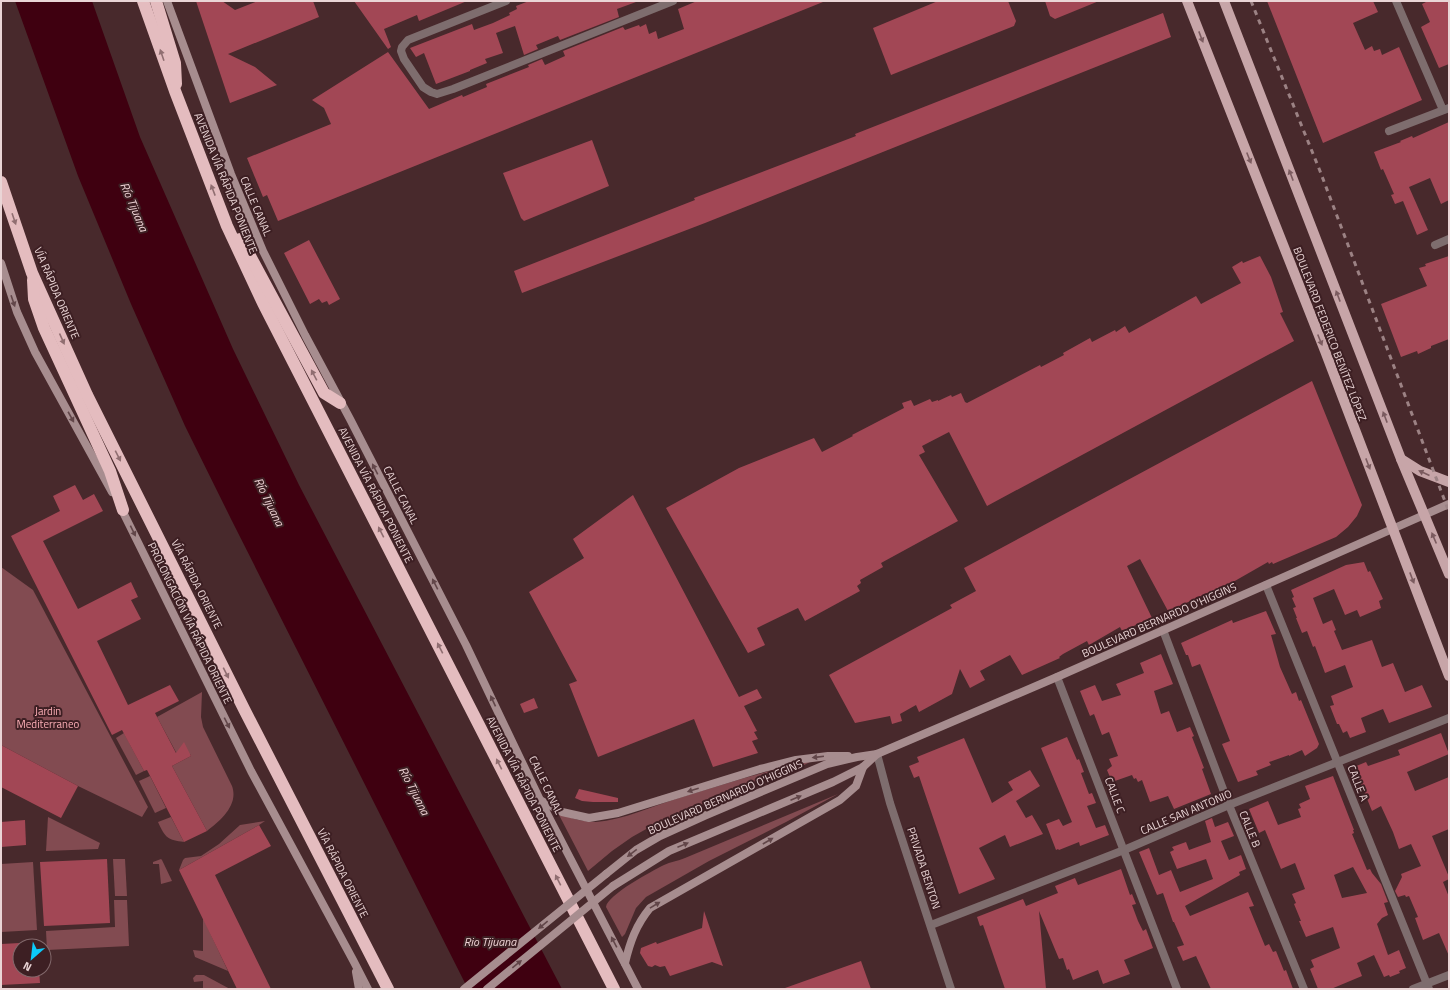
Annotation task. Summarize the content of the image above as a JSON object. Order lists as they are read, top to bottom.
{
  "streets": {
    "highway": ["AVENIDA VÍA RÁPIDA PONIENTE", "VÍA RÁPIDA ORIENTE"],
    "main road": [
      "CALLE CANAL",
      "BOULEVARD FEDERICO BENÍTEZ LÓPEZ",
      "BOULEVARD BERNARDO O'HIGGINS",
      "PROLONGACIÓN VÍA RÁPIDA ORIENTE"
    ],
    "street": [
      "CALLE A",
      "CALLE C",
      "CALLE SAN ANTONIO",
      "CALLE B",
      "PRIVADA BENTON"
    ]
  },
  "crossings": [
    ["BOULEVARD FEDERICO BENÍTEZ LÓPEZ", "BOULEVARD BERNARDO O'HIGGINS"],
    ["BOULEVARD BERNARDO O'HIGGINS", "CALLE A"],
    ["BOULEVARD BERNARDO O'HIGGINS", "CALLE C"],
    ["BOULEVARD BERNARDO O'HIGGINS", "CALLE B"],
    ["BOULEVARD BERNARDO O'HIGGINS", "PRIVADA BENTON"],
    ["CALLE A", "CALLE SAN ANTONIO"],
    ["CALLE C", "CALLE SAN ANTONIO"],
    ["CALLE SAN ANTONIO", "CALLE B"],
    ["CALLE SAN ANTONIO", "PRIVADA BENTON"]
  ],
  "one_way": [
    "AVENIDA VÍA RÁPIDA PONIENTE",
    "CALLE CANAL",
    "VÍA RÁPIDA ORIENTE",
    "PROLONGACIÓN VÍA RÁPIDA ORIENTE"
  ],
  "water": ["Río Tijuana", "Rio Tijuana"],
  "parks": ["Jardin Mediterraneo"],
  "north": "bottom left"
}
